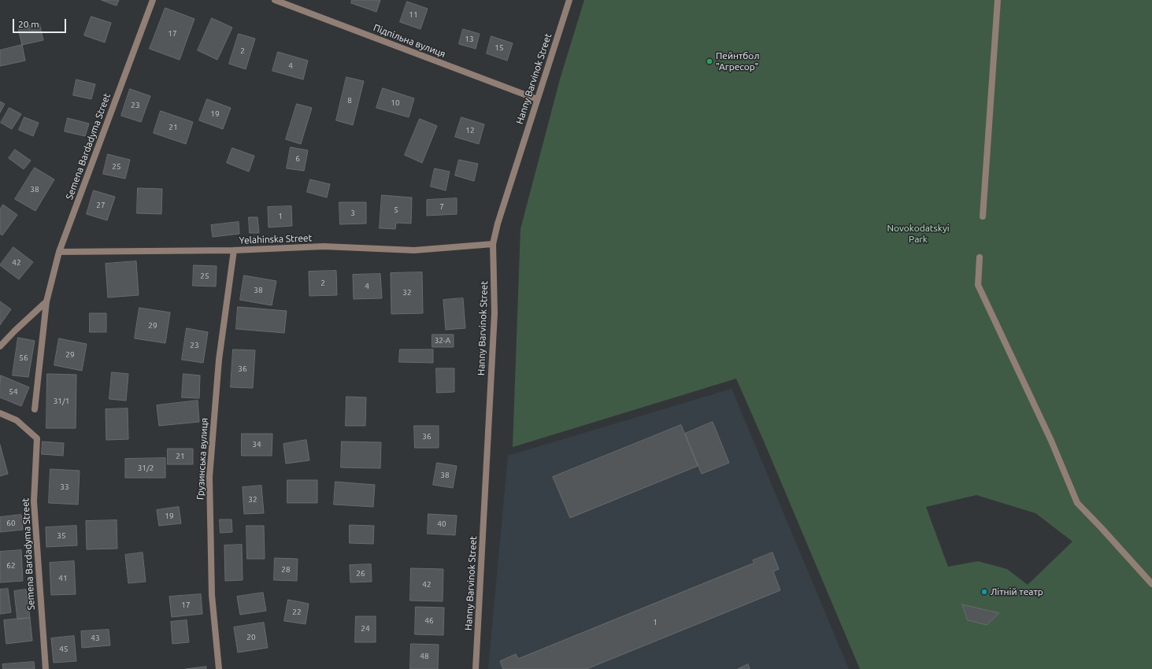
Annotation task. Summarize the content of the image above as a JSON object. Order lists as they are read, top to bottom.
{
  "streets": {
    "street": [
      "Підпільна вулиця",
      "Hanny Barvinok Street",
      "Semena Bardadyma Street",
      "Yelahinska Street",
      "Грузинська вулиця"
    ]
  },
  "crossings": [
    ["Підпільна вулиця", "Hanny Barvinok Street"],
    ["Hanny Barvinok Street", "Yelahinska Street"],
    ["Semena Bardadyma Street", "Yelahinska Street"],
    ["Yelahinska Street", "Грузинська вулиця"]
  ],
  "parks": ["Novokodatskyi Park"],
  "places": ["Пейнтбол \"Агресор\"", "Лiтнiй театр"],
  "house_numbers": [
    "11",
    "17",
    "13",
    "15",
    "2",
    "4",
    "8",
    "10",
    "23",
    "19",
    "21",
    "12",
    "6",
    "25",
    "38",
    "27",
    "7",
    "5",
    "3",
    "1",
    "42",
    "25",
    "2",
    "4",
    "38",
    "32",
    "29",
    "32-А",
    "23",
    "29",
    "56",
    "36",
    "54",
    "31/1",
    "36",
    "34",
    "21",
    "31/2",
    "38",
    "33",
    "32",
    "19",
    "60",
    "40",
    "35",
    "62",
    "28",
    "26",
    "41",
    "42",
    "17",
    "22",
    "46",
    "1",
    "24",
    "20",
    "43",
    "45",
    "48"
  ],
  "scale_bar": "20 m"
}
